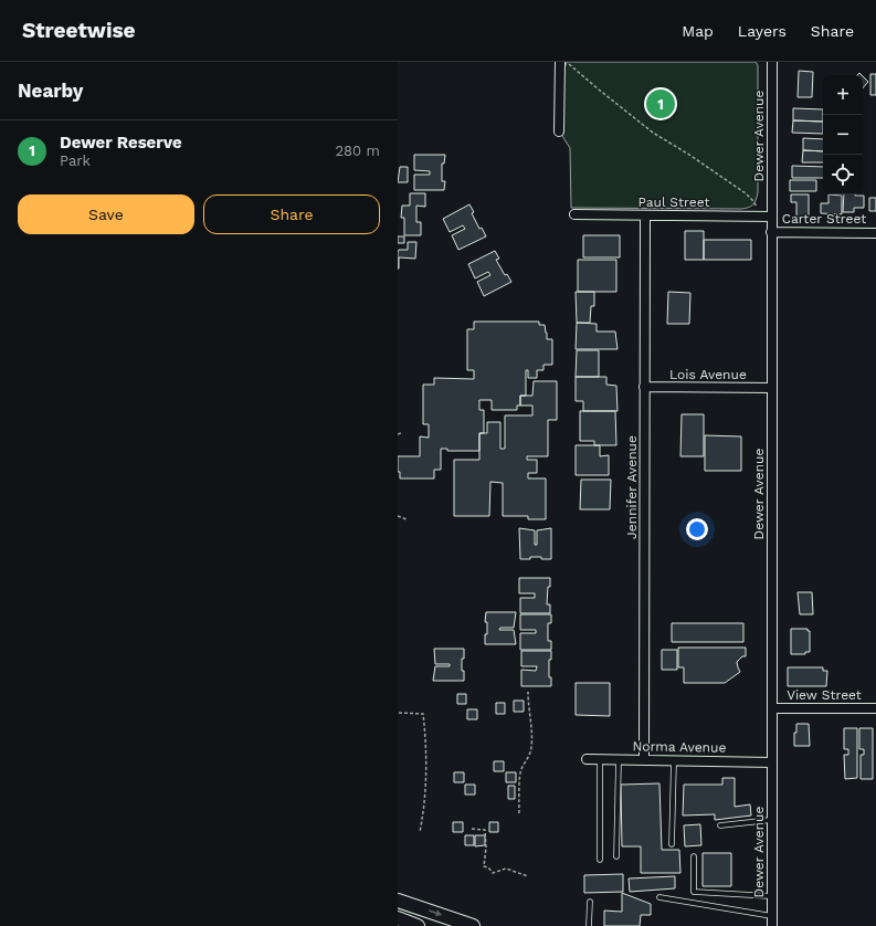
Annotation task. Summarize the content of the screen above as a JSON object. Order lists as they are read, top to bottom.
{
  "streets": {
    "street": [
      "Dewer Avenue",
      "Paul Street",
      "Carter Street",
      "Lois Avenue",
      "Jennifer Avenue",
      "View Street",
      "Norma Avenue"
    ]
  },
  "crossings": [
    ["Dewer Avenue", "Paul Street"],
    ["Dewer Avenue", "Carter Street"],
    ["Dewer Avenue", "Lois Avenue"],
    ["Dewer Avenue", "View Street"],
    ["Dewer Avenue", "Norma Avenue"],
    ["Paul Street", "Jennifer Avenue"],
    ["Lois Avenue", "Jennifer Avenue"],
    ["Jennifer Avenue", "Norma Avenue"]
  ],
  "page": {
    "header": "Streetwise",
    "nav": ["Map", "Layers", "Share"],
    "heading": "Nearby",
    "map_buttons": ["+", "−"],
    "pins": "1",
    "list": [
      {
        "mark": "1",
        "name": "Dewer Reserve",
        "note": "Park",
        "value": "280 m"
      }
    ],
    "buttons": ["Save", "Share"]
  }
}
